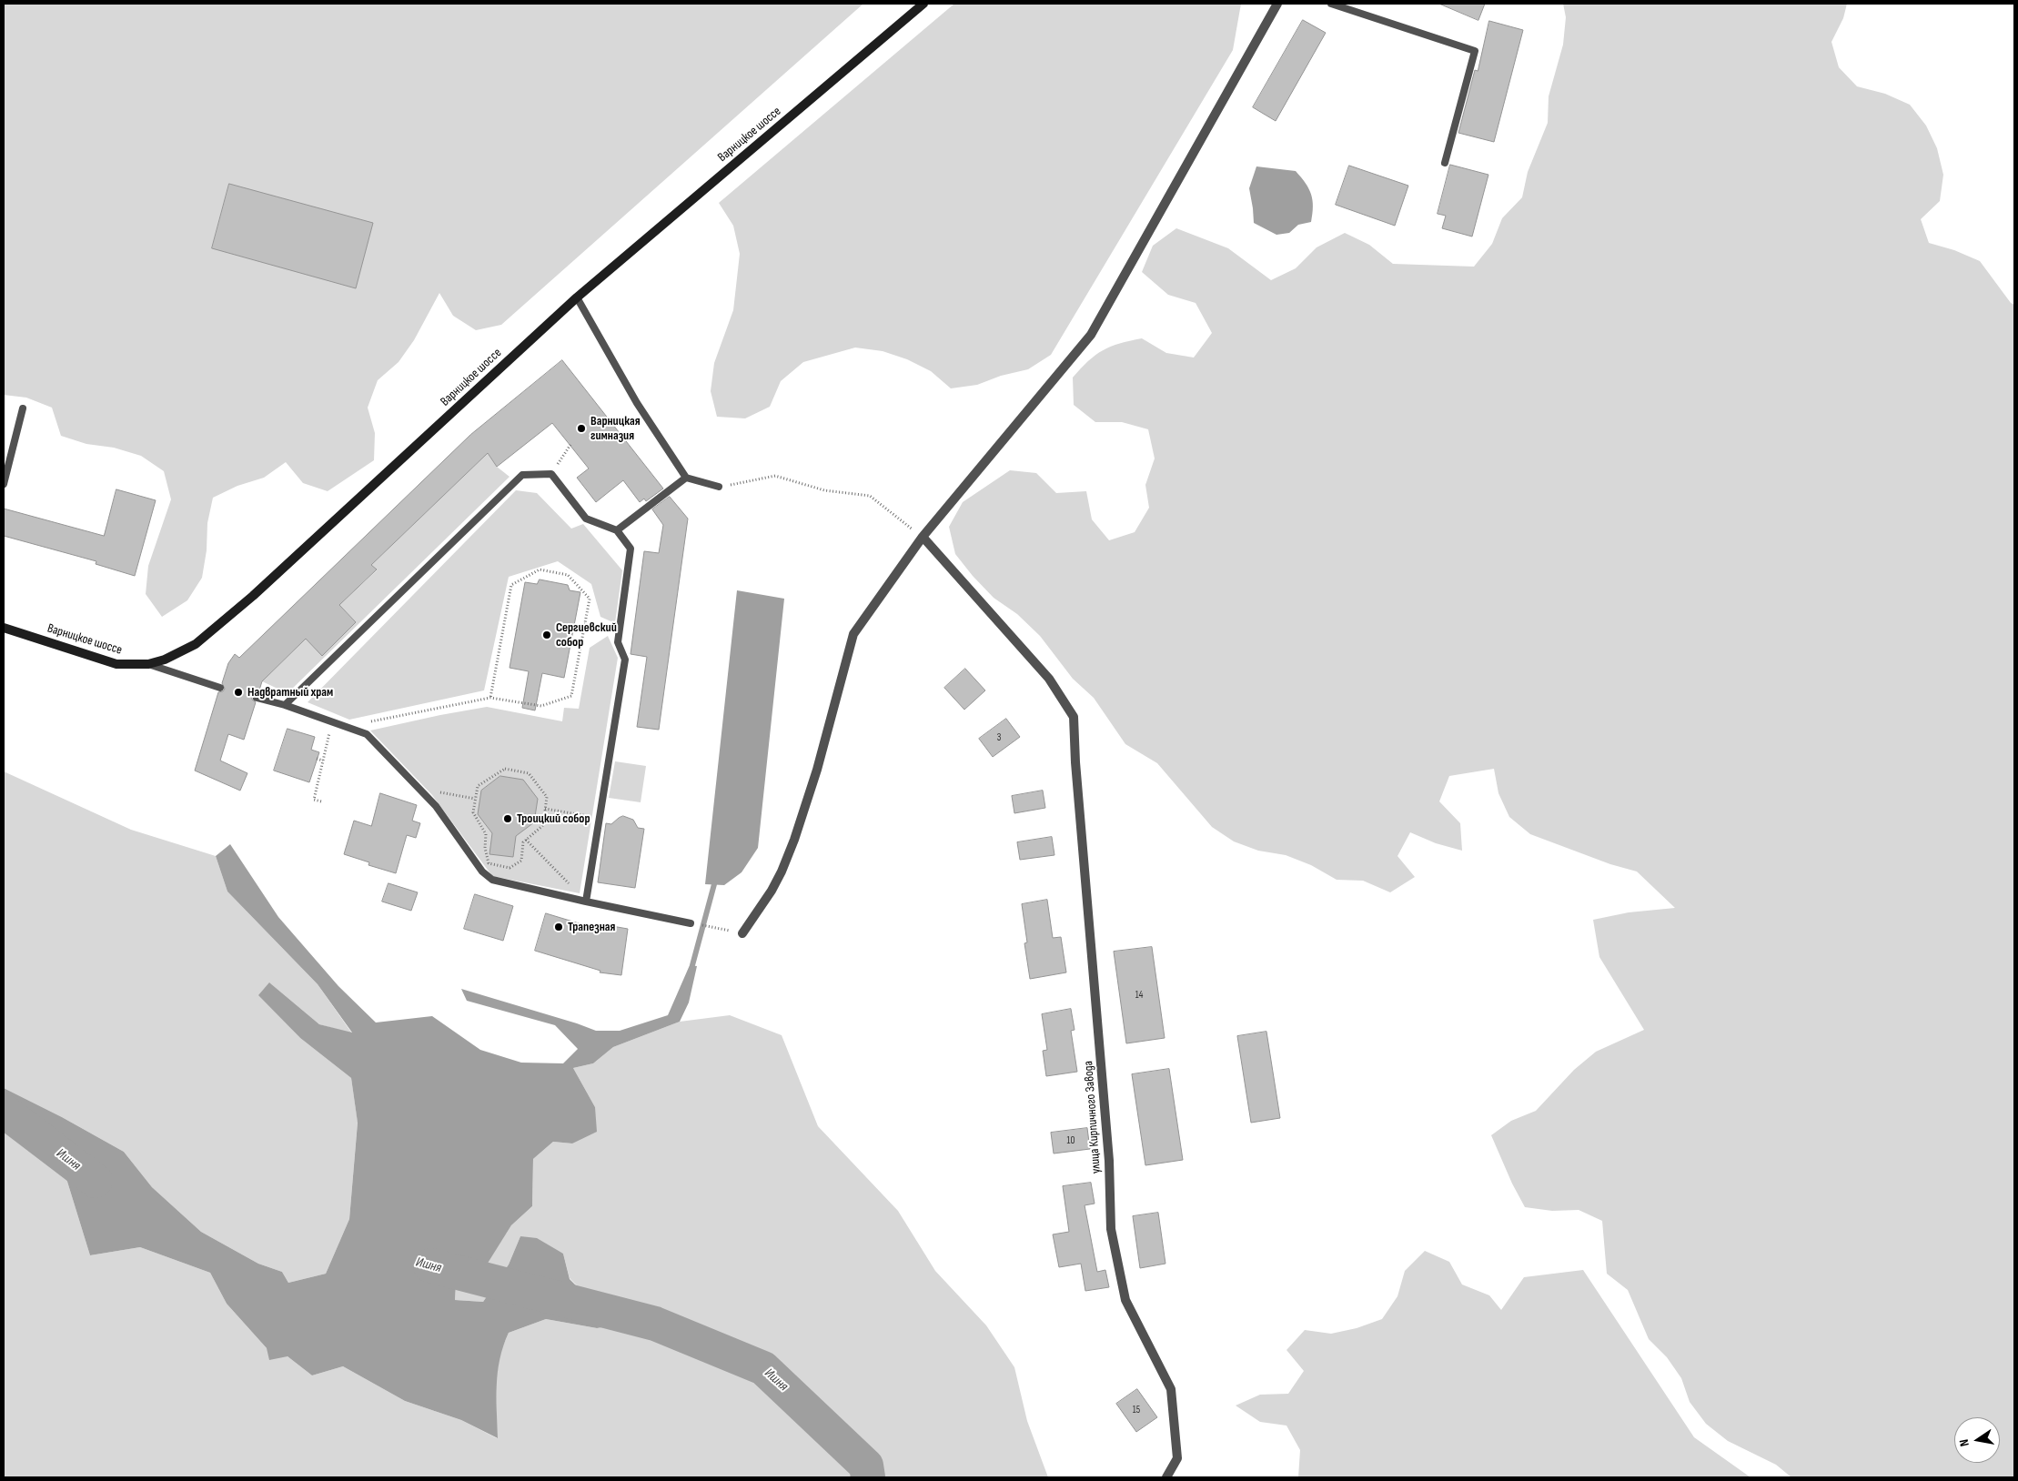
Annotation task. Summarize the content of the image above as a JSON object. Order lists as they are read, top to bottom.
{
  "streets": {
    "street": ["Варницкое шоссе", "улица Кирпичного Завода"]
  },
  "water": ["Ишня"],
  "places": [
    "Варницкая гимназия",
    "Сергиевский собор",
    "Надвратный храм",
    "Троицкий собор",
    "Трапезная"
  ],
  "house_numbers": [
    "3",
    "14",
    "10",
    "15"
  ],
  "north": "left"
}
